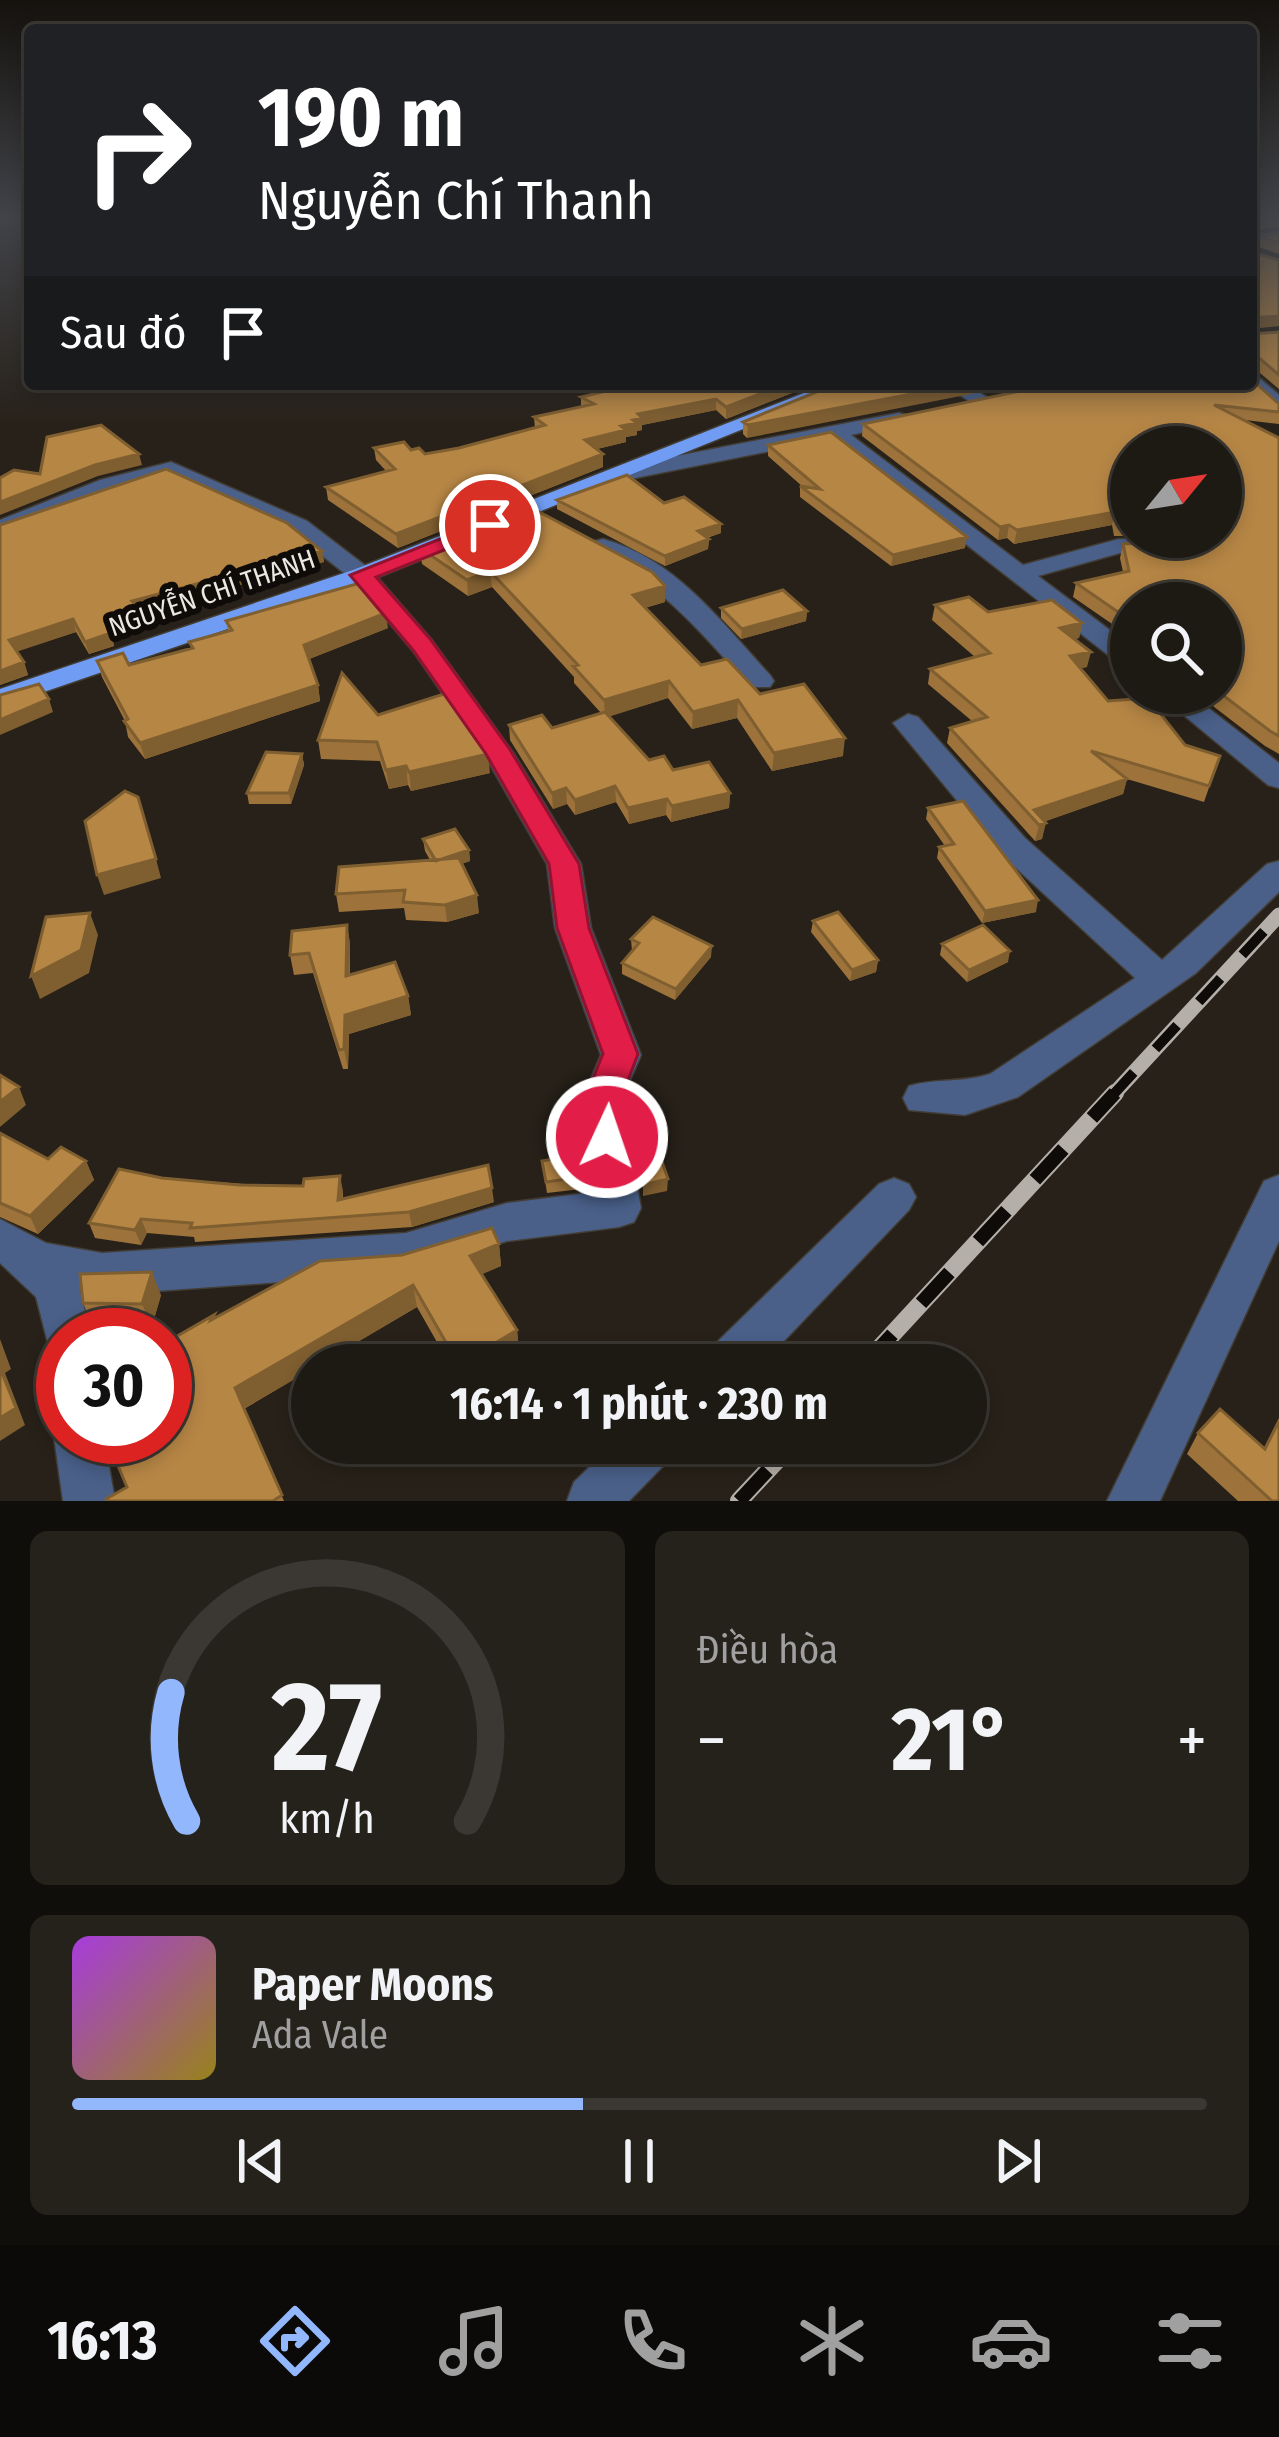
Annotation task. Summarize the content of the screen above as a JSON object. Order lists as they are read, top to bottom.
{
  "streets": {
    "main road": ["NGUYỄN CHÍ THANH"]
  },
  "north": "top right",
  "page": {
    "turn": ["190 m", "Nguyễn Chí Thanh"],
    "then": "Sau đó",
    "limit": "30",
    "trip": "16:14 · 1 phút · 230 m",
    "tile": "Điều hòa",
    "heat": ["−", "21°", "+"],
    "song": ["Paper Moons", "Ada Vale"],
    "tabs": "16:13",
    "gauge": ["27", "km/h"]
  }
}
